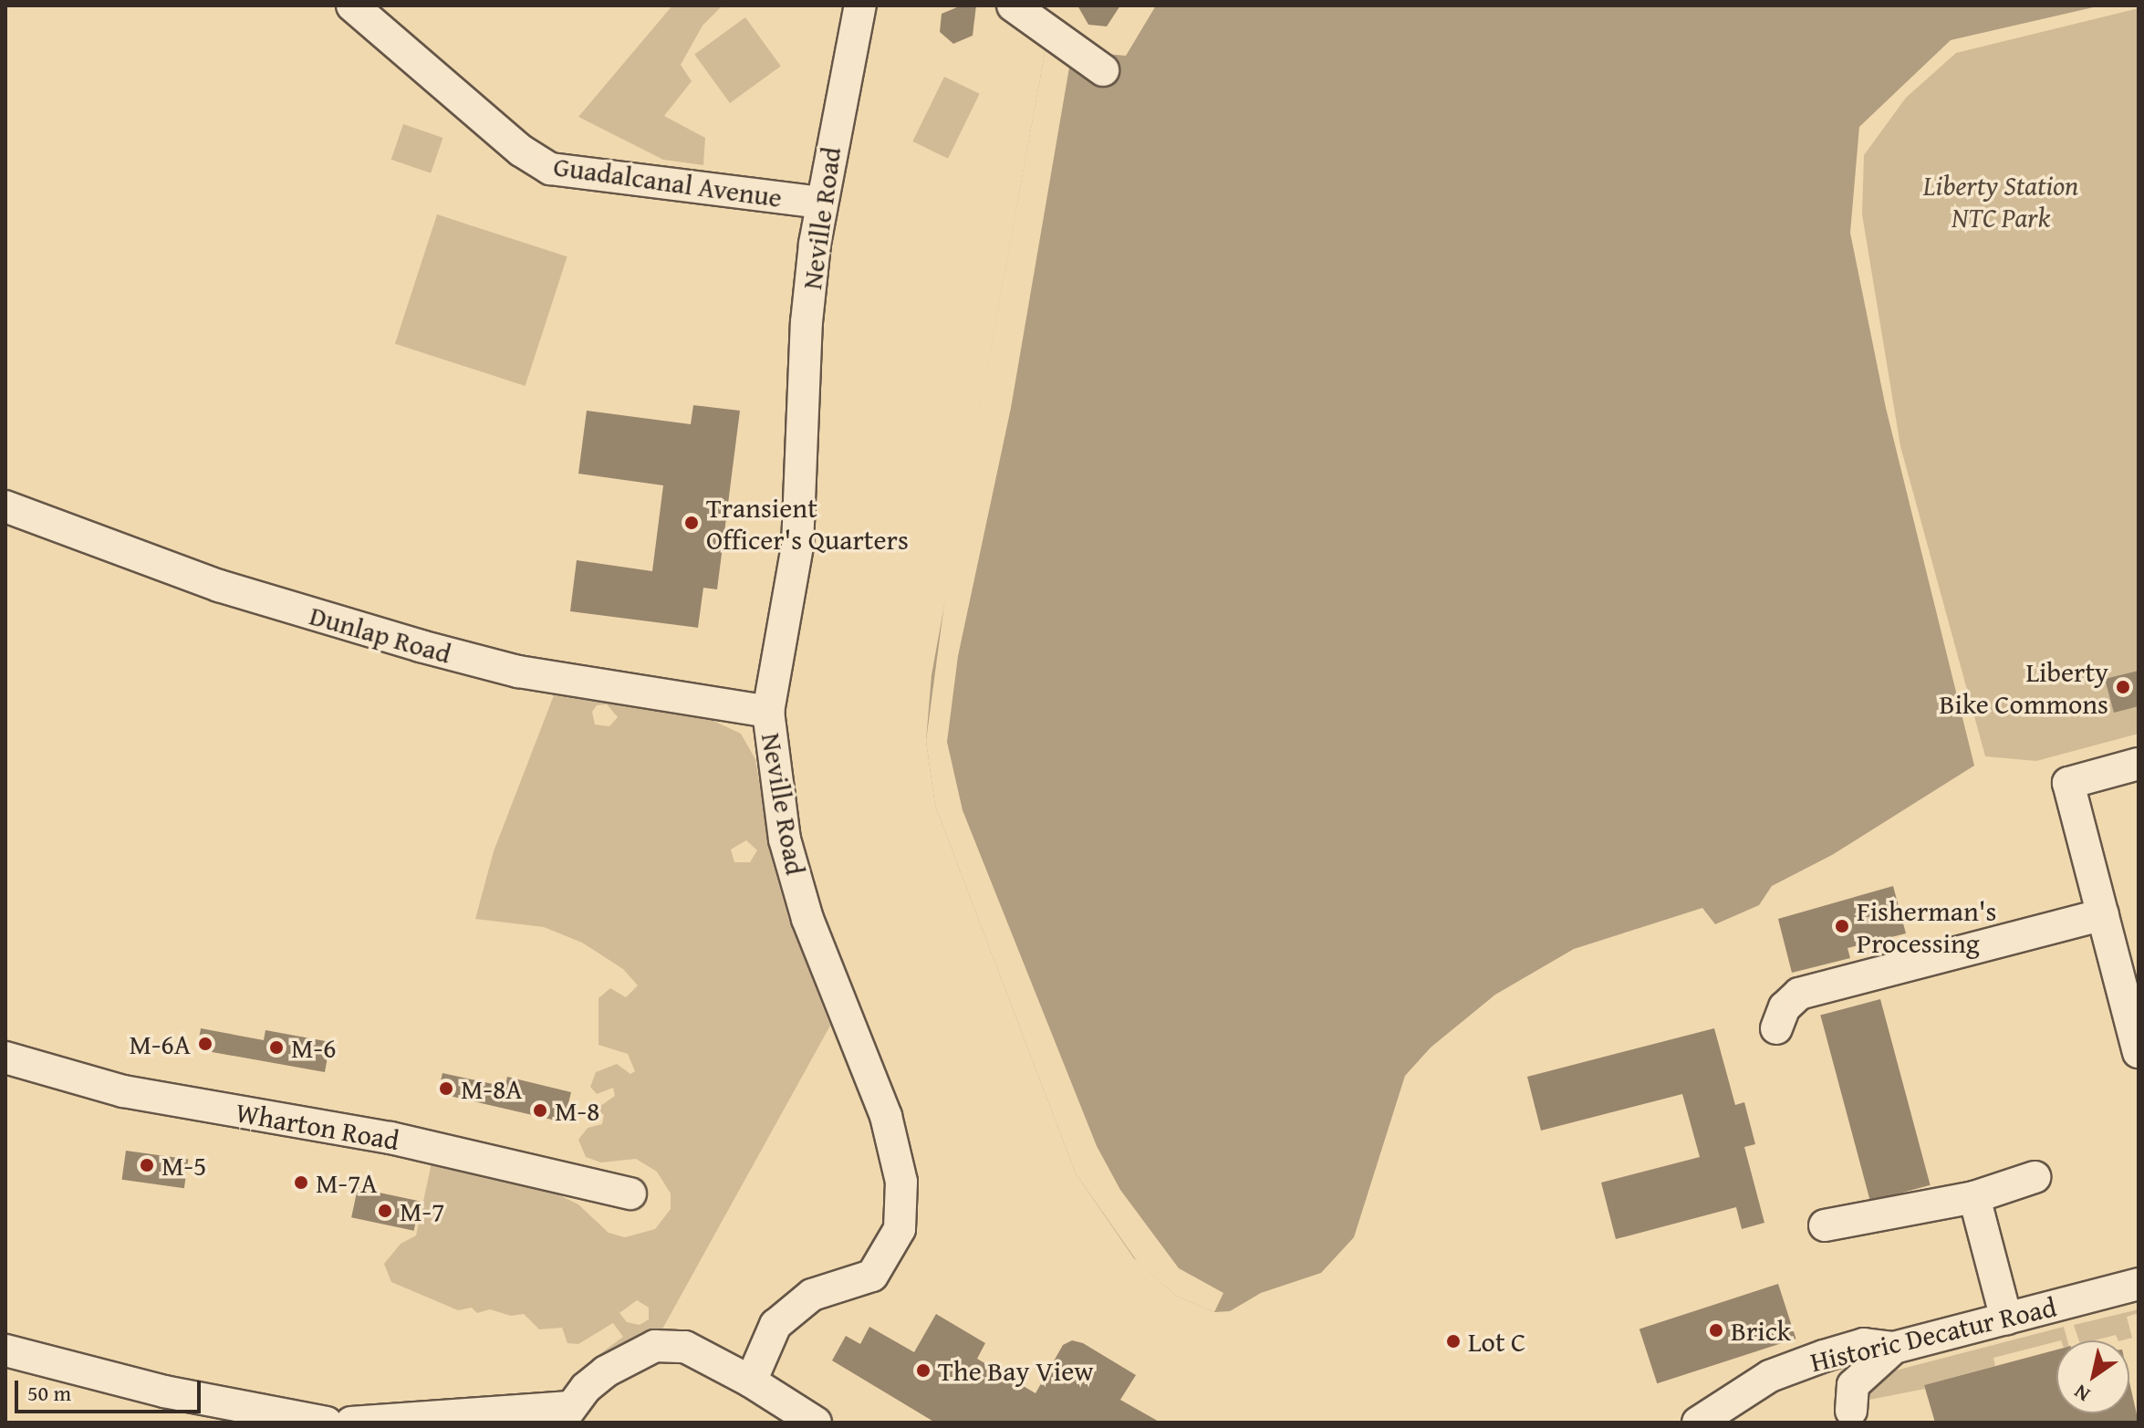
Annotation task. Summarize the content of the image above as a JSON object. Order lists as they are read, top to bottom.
{
  "streets": {
    "street": [
      "Guadalcanal Avenue",
      "Neville Road",
      "Dunlap Road",
      "Wharton Road",
      "Historic Decatur Road"
    ]
  },
  "crossings": [
    ["Guadalcanal Avenue", "Neville Road"],
    ["Neville Road", "Dunlap Road"]
  ],
  "parks": ["Liberty Station NTC Park"],
  "places": [
    "Transient Officer's Quarters",
    "Liberty Bike Commons",
    "Fisherman's Processing",
    "M-6A",
    "M-6",
    "M-8A",
    "M-8",
    "M-5",
    "M-7A",
    "M-7",
    "Brick",
    "Lot C",
    "The Bay View"
  ],
  "scale_bar": "50 m",
  "north": "bottom left"
}
